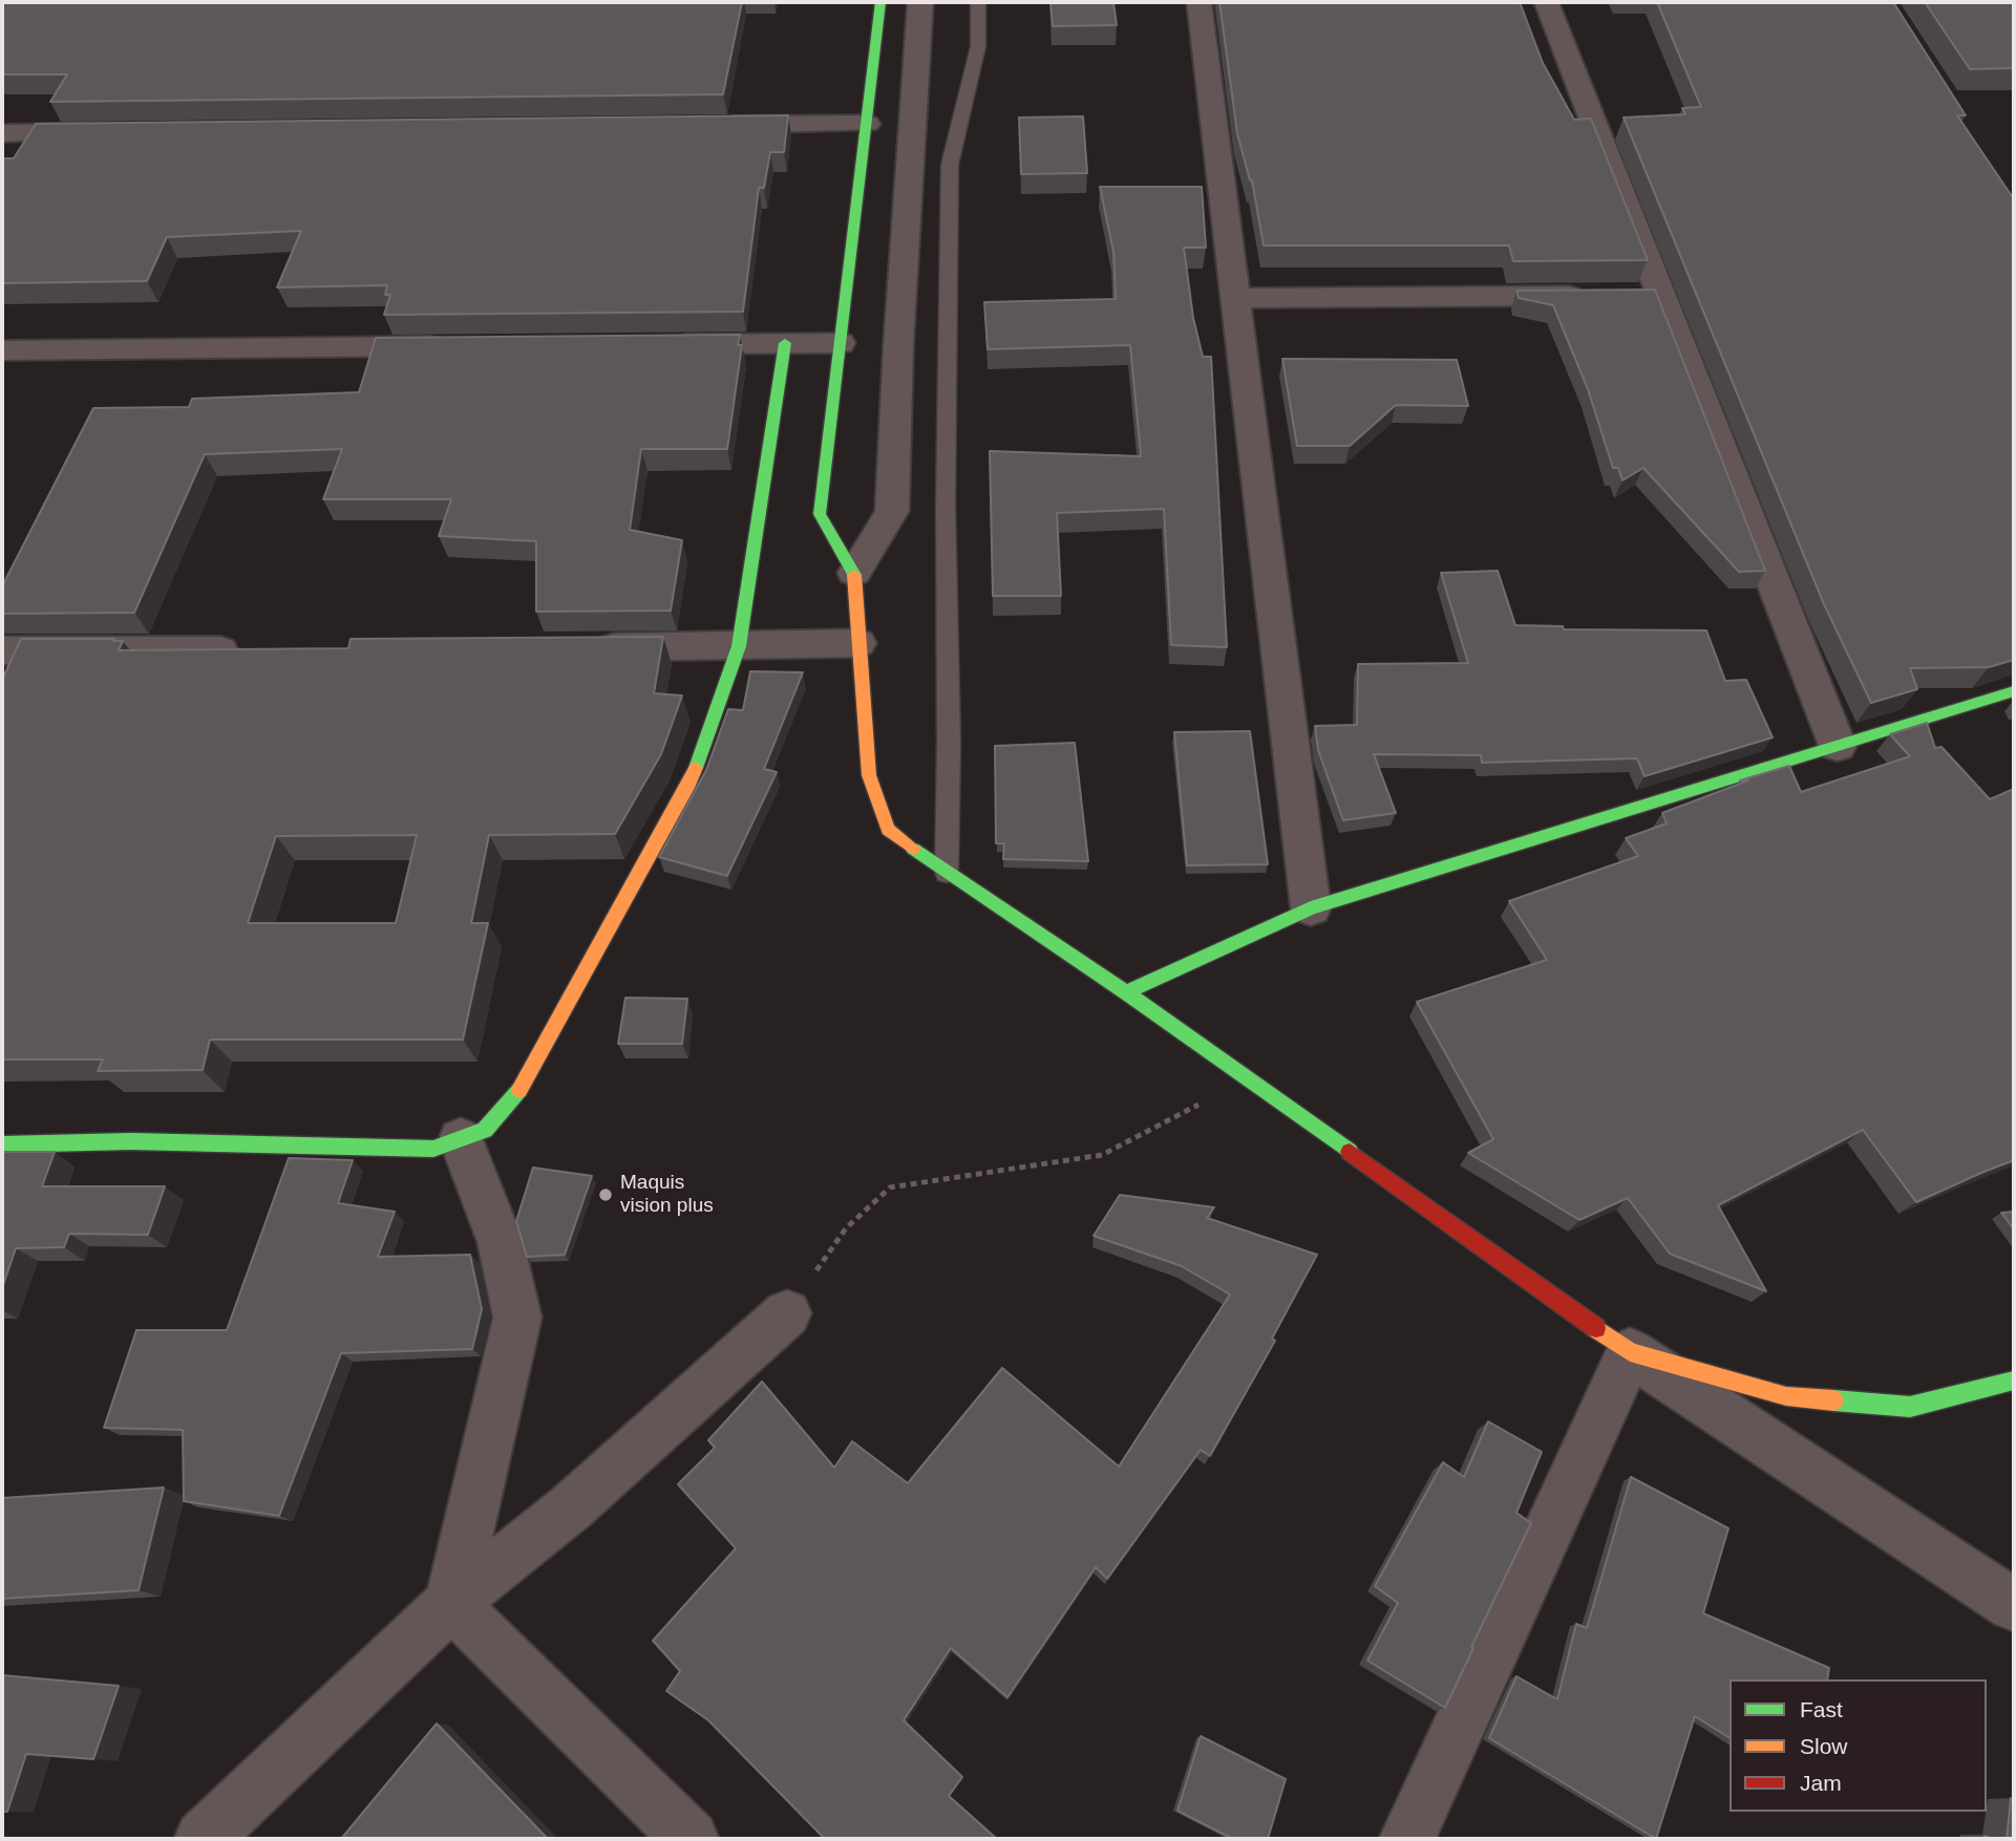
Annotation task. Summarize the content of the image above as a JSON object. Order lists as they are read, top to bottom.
{
  "places": ["Maquis vision plus"],
  "legend": ["Fast", "Slow", "Jam"]
}
